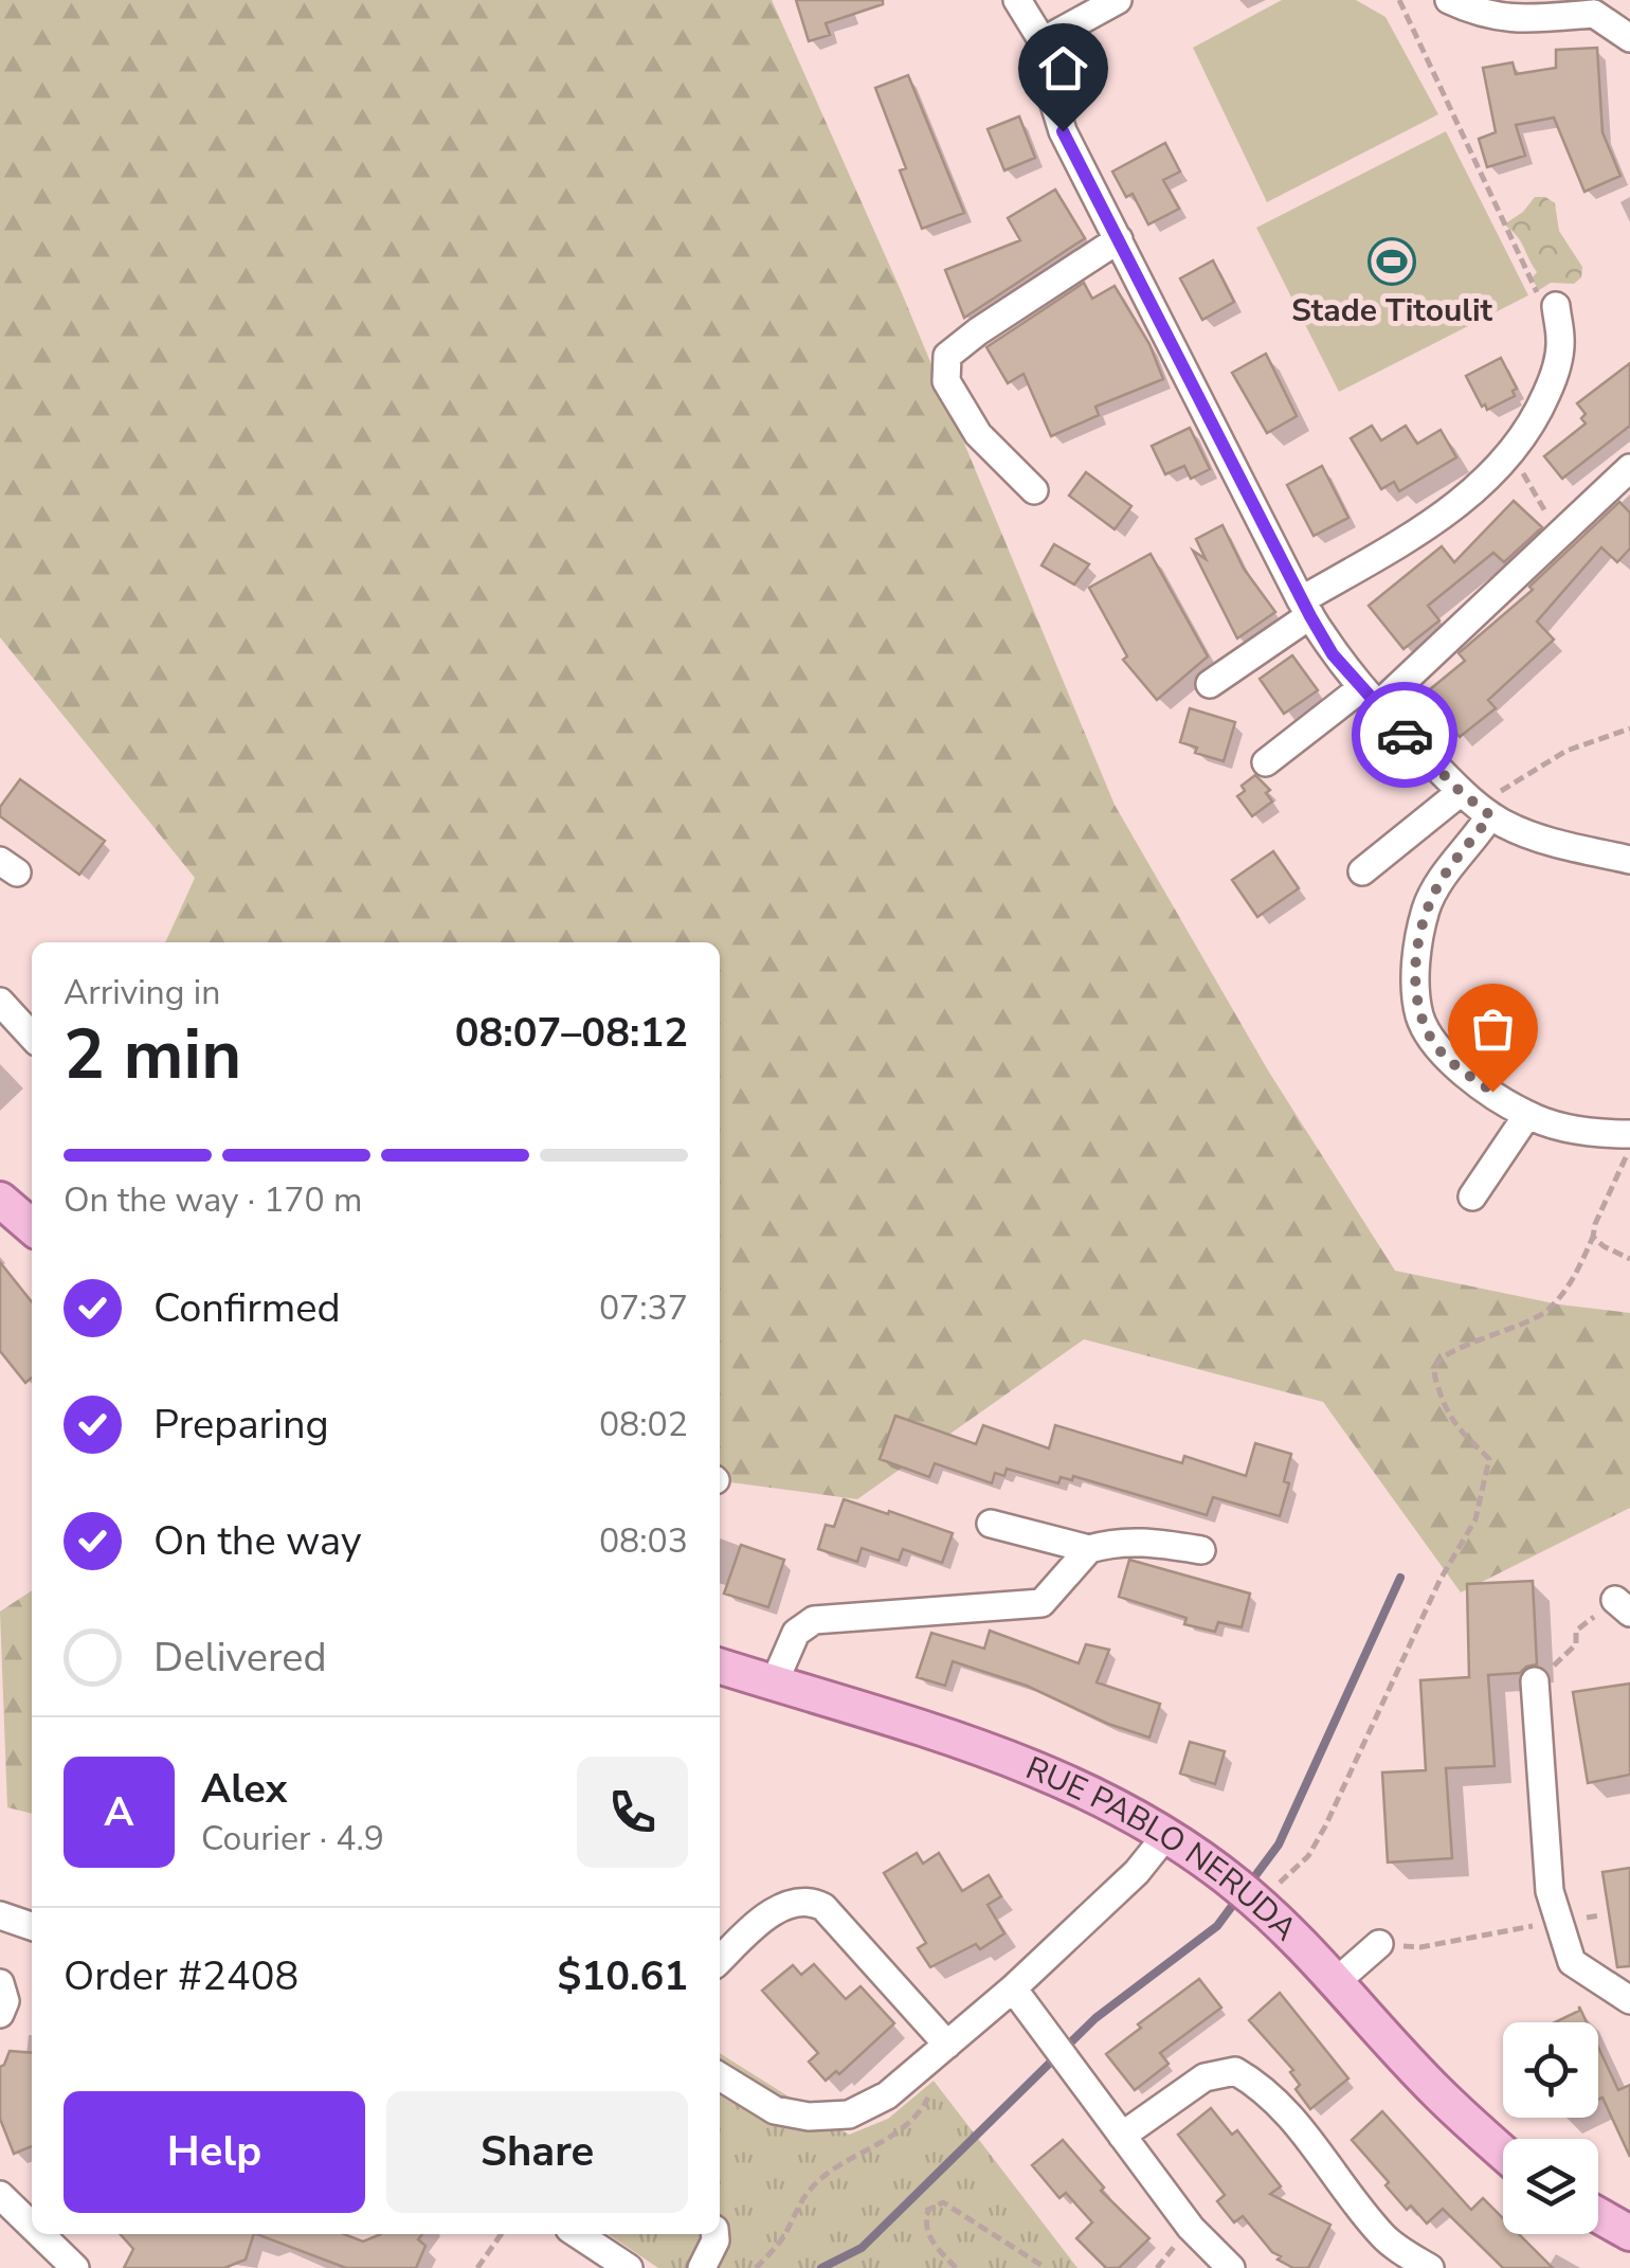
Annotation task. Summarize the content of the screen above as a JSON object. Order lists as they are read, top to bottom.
{
  "streets": {
    "main road": ["RUE PABLO NERUDA"]
  },
  "places": {
    "sports": ["Stade Titoulit"]
  },
  "page": {
    "heading": ["2 min", "Arriving in", "08:07–08:12"],
    "panel": [
      "Alex",
      "Courier · 4.9",
      "Order #2408",
      "$10.61"
    ],
    "bar": "On the way · 170 m",
    "list": [
      ["Confirmed", "07:37"],
      ["Preparing", "08:02"],
      ["On the way", "08:03"],
      "Delivered"
    ],
    "round": "A",
    "buttons": ["Help", "Share"]
  }
}
